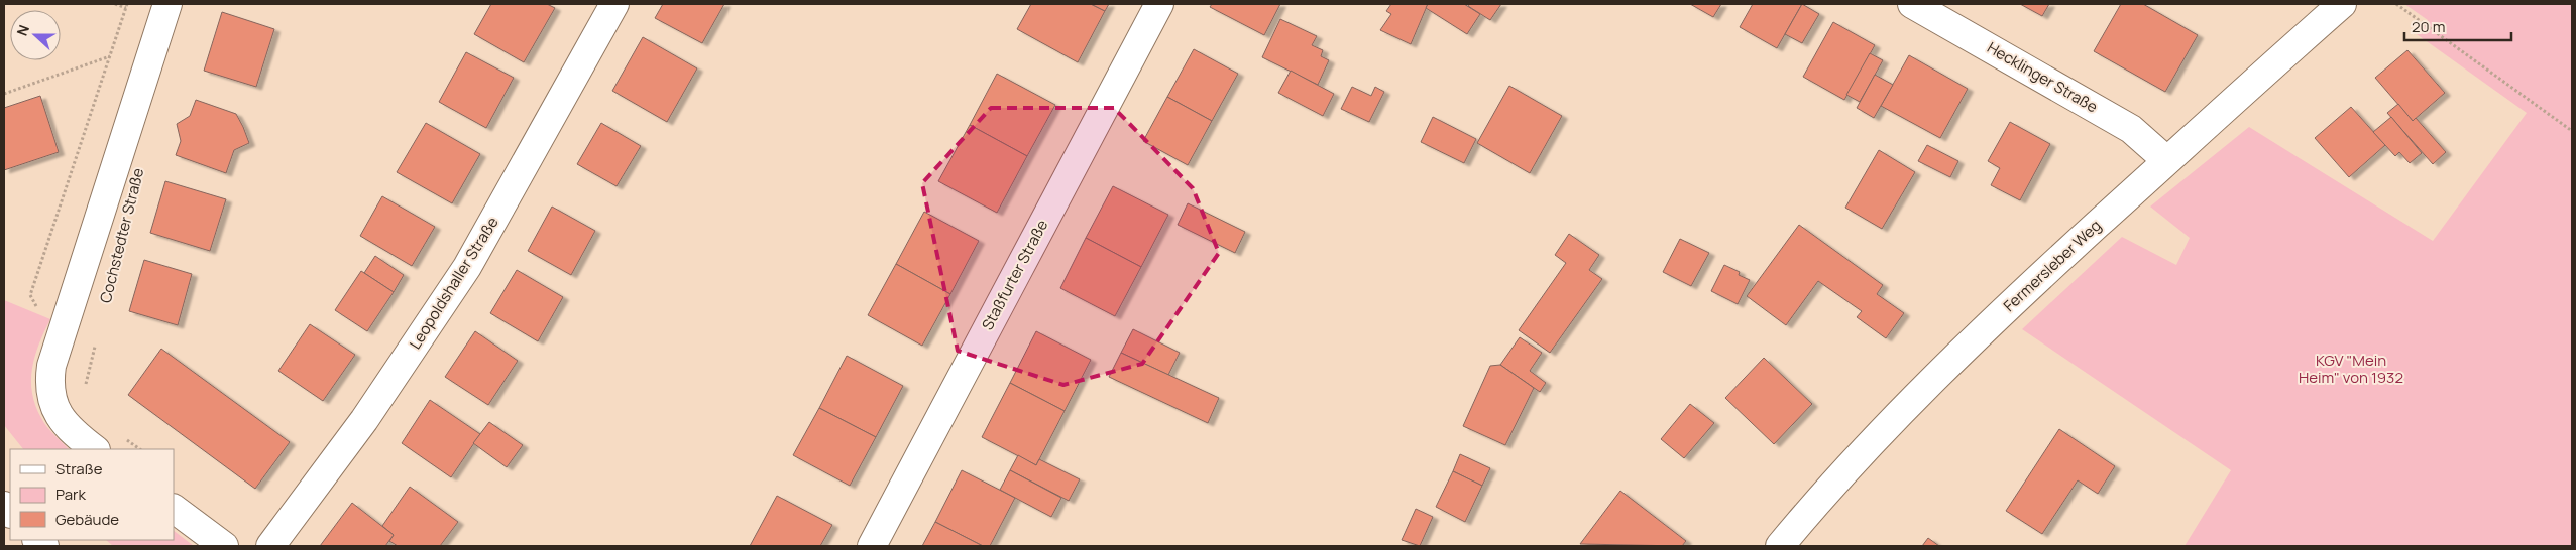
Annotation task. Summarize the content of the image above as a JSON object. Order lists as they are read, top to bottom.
{
  "streets": {
    "main road": [
      "Hecklinger Straße",
      "Cochstedter Straße",
      "Fermersleber Weg",
      "Staßfurter Straße",
      "Leopoldshaller Straße"
    ]
  },
  "crossings": [
    ["Hecklinger Straße", "Fermersleber Weg"]
  ],
  "parks": ["KGV \"Mein Heim\" von 1932"],
  "legend": ["Straße", "Park", "Gebäude"],
  "scale_bar": "20 m",
  "north": "left"
}
